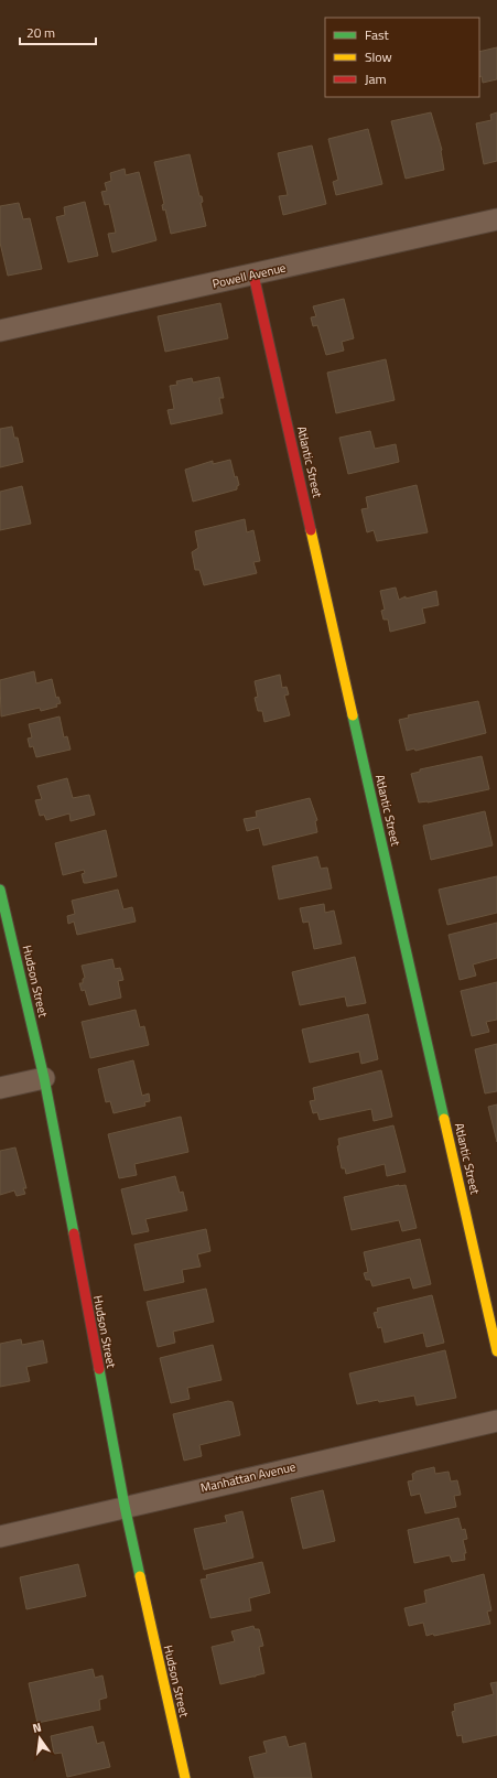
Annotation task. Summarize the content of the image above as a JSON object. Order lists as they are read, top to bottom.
{
  "streets": {
    "street": [
      "Powell Avenue",
      "Atlantic Street",
      "Hudson Street",
      "Manhattan Avenue"
    ]
  },
  "crossings": [
    ["Powell Avenue", "Atlantic Street"],
    ["Hudson Street", "Manhattan Avenue"]
  ],
  "legend": ["Fast", "Slow", "Jam"],
  "scale_bar": "20 m",
  "north": "top"
}
